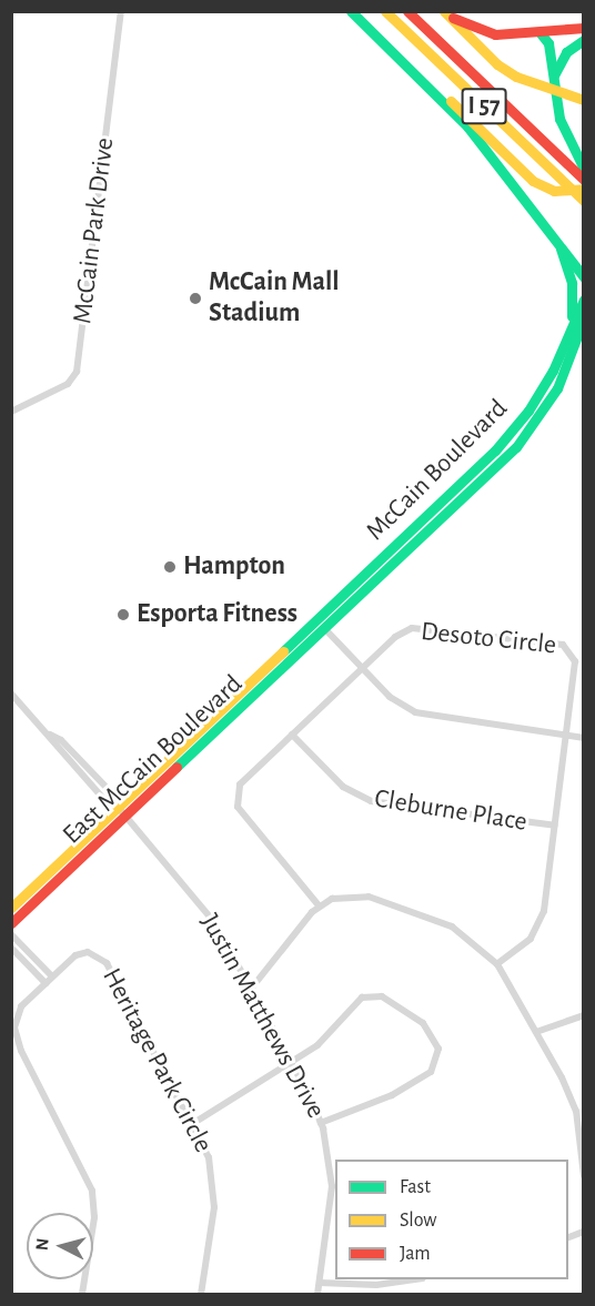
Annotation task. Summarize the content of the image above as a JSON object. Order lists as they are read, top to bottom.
{
  "streets": {
    "main road": ["I 57", "McCain Boulevard", "East McCain Boulevard"],
    "street": [
      "McCain Park Drive",
      "Desoto Circle",
      "Cleburne Place",
      "Justin Matthews Drive",
      "Heritage Park Circle"
    ]
  },
  "crossings": [
    ["McCain Boulevard", "East McCain Boulevard"],
    ["Desoto Circle", "Cleburne Place"],
    ["East McCain Boulevard", "Justin Matthews Drive"]
  ],
  "places": ["McCain Mall Stadium", "Hampton", "Esporta Fitness"],
  "legend": ["Fast", "Slow", "Jam"],
  "north": "left"
}
